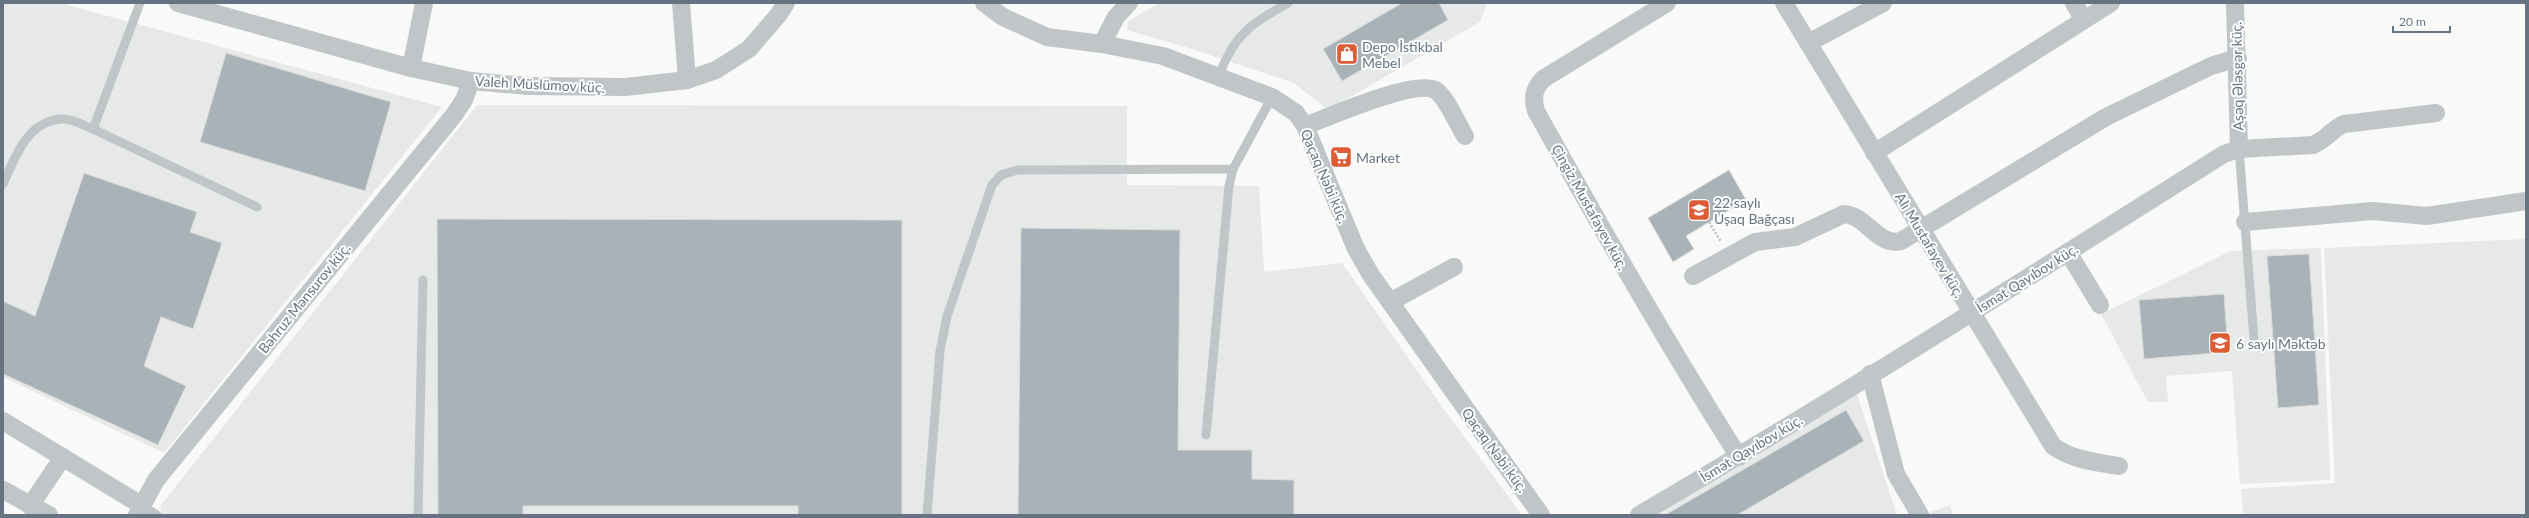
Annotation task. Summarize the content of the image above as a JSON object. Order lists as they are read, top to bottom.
{
  "streets": {
    "street": [
      "Aşəq Ələsgər küç.",
      "Valeh Müslümov küç.",
      "Qaçaq Nəbi küç.",
      "Çingiz Mustafayev küç.",
      "Alı Mustafayev küç.",
      "İsmət Qayıbov küç.",
      "Bəhruz Mənsurov küç."
    ]
  },
  "crossings": [
    ["Aşəq Ələsgər küç.", "İsmət Qayıbov küç."],
    ["Valeh Müslümov küç.", "Bəhruz Mənsurov küç."],
    ["Çingiz Mustafayev küç.", "İsmət Qayıbov küç."],
    ["Alı Mustafayev küç.", "İsmət Qayıbov küç."]
  ],
  "places": {
    "shop": ["Depo İstikbal Mebel"],
    "supermarket": ["Market"],
    "school or university": ["22 saylı Uşaq Bağçası", "6 saylı Məktəb"]
  },
  "scale_bar": "20 m"
}
